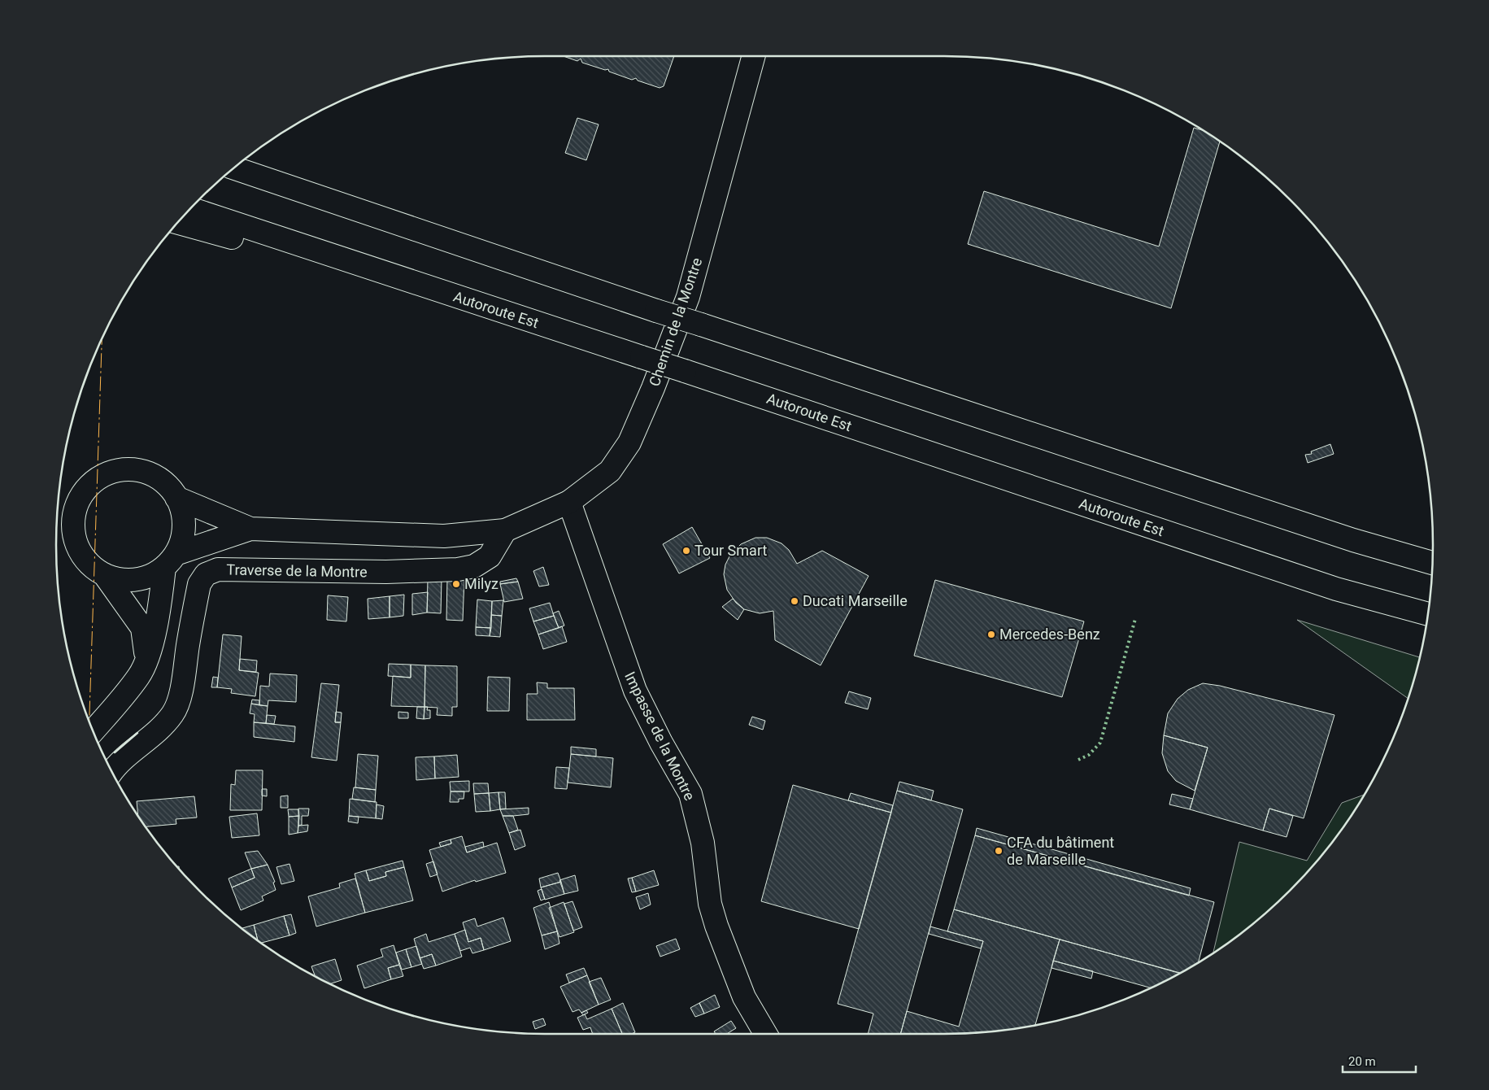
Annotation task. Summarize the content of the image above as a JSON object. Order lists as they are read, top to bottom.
{
  "streets": {
    "main road": [
      "Autoroute Est",
      "Chemin de la Montre",
      "Traverse de la Montre",
      "Impasse de la Montre"
    ]
  },
  "crossings": [
    ["Chemin de la Montre", "Traverse de la Montre"],
    ["Chemin de la Montre", "Impasse de la Montre"]
  ],
  "places": [
    "Tour Smart",
    "Milyz",
    "Ducati Marseille",
    "Mercedes-Benz",
    "CFA du bâtiment de Marseille"
  ],
  "scale_bar": "20 m"
}
